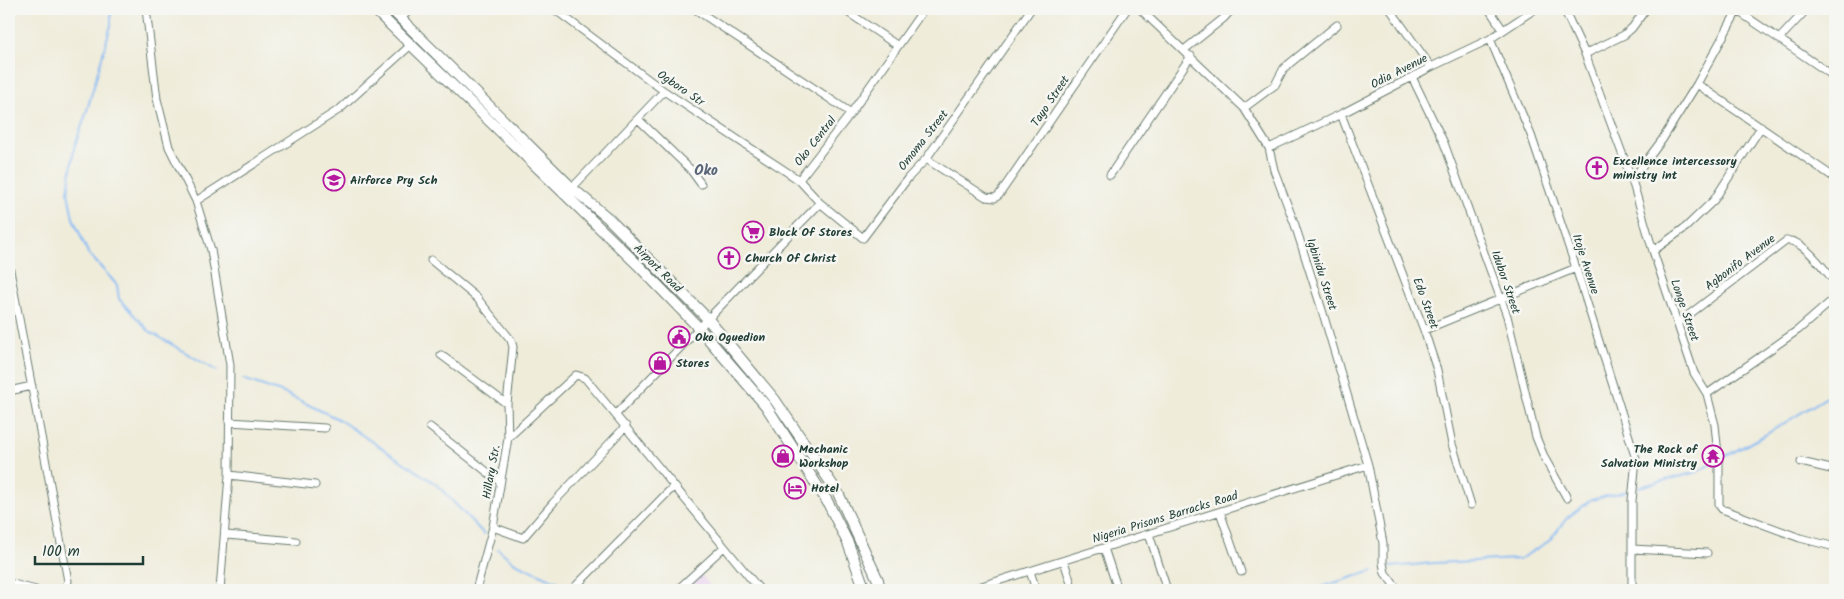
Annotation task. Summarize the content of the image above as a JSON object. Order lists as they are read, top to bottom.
{
  "streets": {
    "main road": ["Airport Road"],
    "street": [
      "Odia Avenue",
      "Ogboro Str",
      "Tayo Street",
      "Omoma Street",
      "Oko Central",
      "Agbonifo Avenue",
      "Itoje Avenue",
      "Igbinidu Street",
      "Idubor Street",
      "Edo Street",
      "Longe Street",
      "Hillary Str.",
      "Nigeria Prisons Barracks Road"
    ]
  },
  "crossings": [
    ["Odia Avenue", "Itoje Avenue"],
    ["Odia Avenue", "Igbinidu Street"],
    ["Odia Avenue", "Idubor Street"],
    ["Odia Avenue", "Edo Street"],
    ["Ogboro Str", "Oko Central"],
    ["Tayo Street", "Omoma Street"],
    ["Omoma Street", "Oko Central"],
    ["Agbonifo Avenue", "Longe Street"],
    ["Igbinidu Street", "Nigeria Prisons Barracks Road"]
  ],
  "districts": ["Oko"],
  "places": {
    "church": ["Excellence intercessory ministry int", "Church Of Christ"],
    "school or university": ["Airforce Pry Sch"],
    "supermarket": ["Block Of Stores"],
    "public building": ["Oko Oguedion"],
    "shop": ["Stores", "Mechanic Workshop"],
    "temple": ["The Rock of Salvation Ministry"],
    "hotel": ["Hotel"]
  },
  "scale_bar": "100 m"
}
